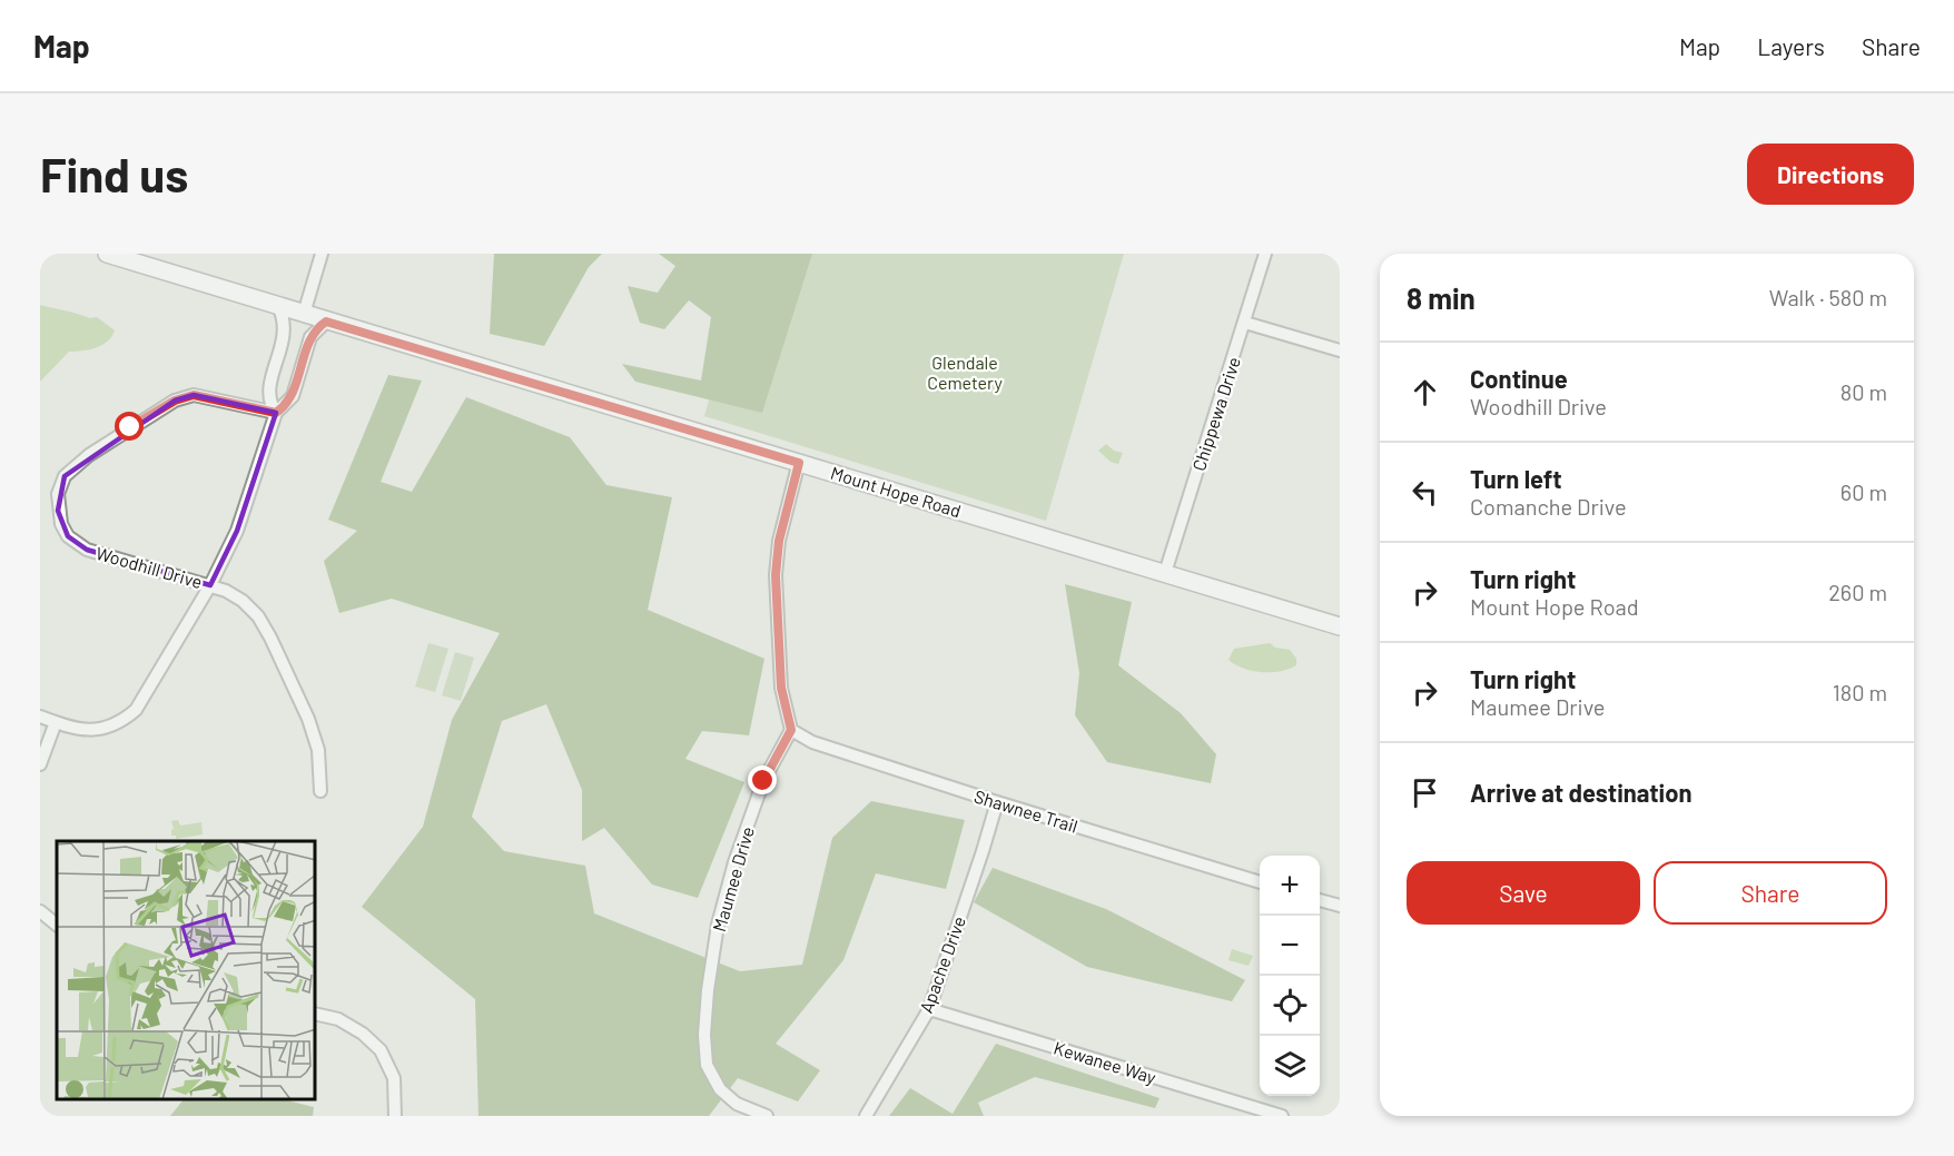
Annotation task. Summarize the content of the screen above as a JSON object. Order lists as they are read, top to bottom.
{
  "streets": {
    "street": [
      "Chippewa Drive",
      "Mount Hope Road",
      "Woodhill Drive",
      "Shawnee Trail",
      "Maumee Drive",
      "Apache Drive",
      "Kewanee Way"
    ]
  },
  "crossings": [
    ["Chippewa Drive", "Mount Hope Road"],
    ["Shawnee Trail", "Maumee Drive"],
    ["Shawnee Trail", "Apache Drive"],
    ["Apache Drive", "Kewanee Way"]
  ],
  "parks": ["Glendale Cemetery"],
  "page": {
    "header": "Map",
    "nav": ["Map", "Layers", "Share"],
    "buttons": [
      "Directions",
      ["Save", "Share"]
    ],
    "title": "Find us",
    "heading": ["8 min", "Walk · 580 m"],
    "list": [
      ["Continue", "Woodhill Drive", "80 m"],
      ["Turn left", "Comanche Drive", "60 m"],
      ["Turn right", "Mount Hope Road", "260 m"],
      ["Turn right", "Maumee Drive", "180 m"],
      "Arrive at destination"
    ],
    "map_buttons": ["+", "−"]
  }
}
